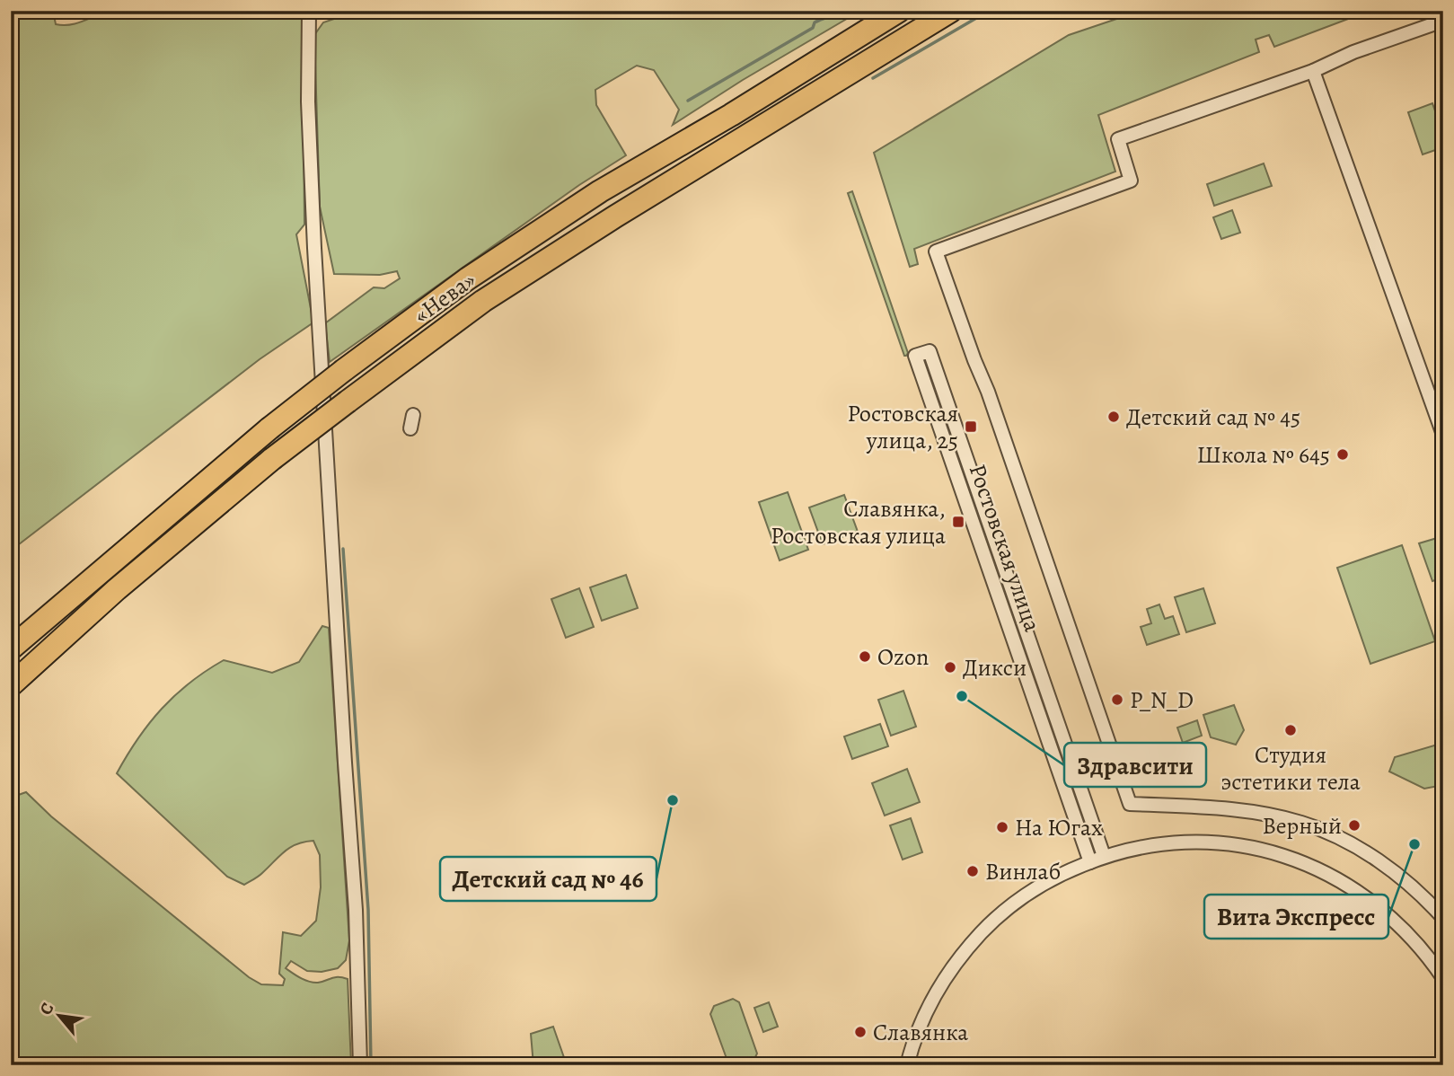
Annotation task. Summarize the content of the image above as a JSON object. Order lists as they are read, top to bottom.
{
  "streets": {
    "highway": ["«Нева»"],
    "street": ["Ростовская улица"]
  },
  "places": {
    "other": [
      "Детский сад № 45",
      "Школа № 645",
      "Ozon",
      "Дикси",
      "Здравсити",
      "P_N_D",
      "Студия эстетики тела",
      "Детский сад № 46",
      "Верный",
      "На Югах",
      "Вита Экспресс",
      "Винлаб",
      "Славянка"
    ],
    "transit": ["Ростовская улица, 25", "Славянка, Ростовская улица"]
  },
  "north": "top left"
}
